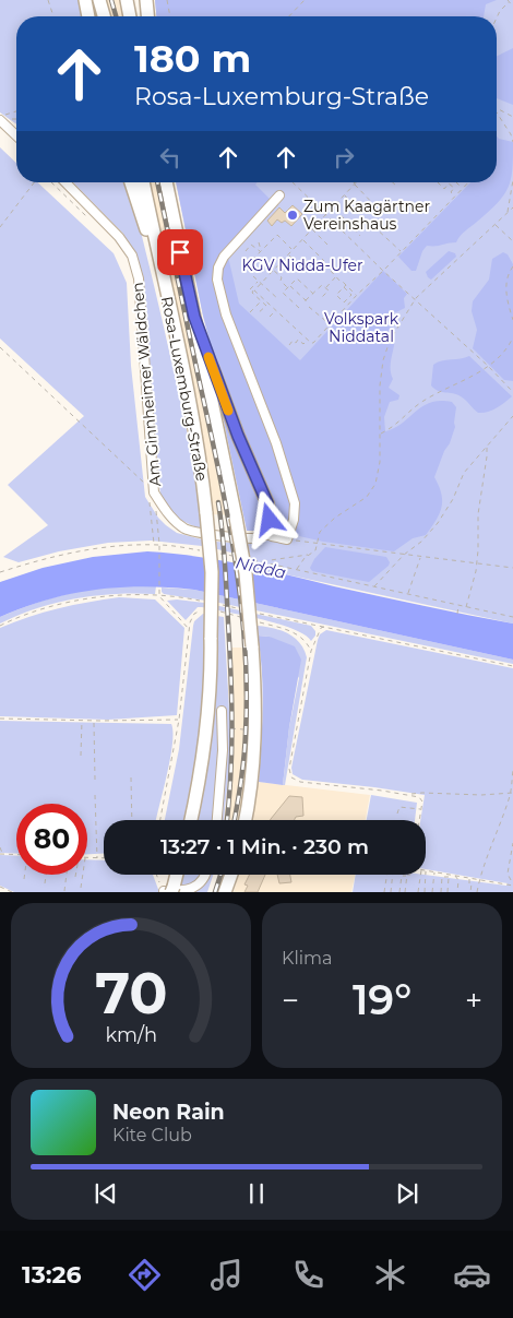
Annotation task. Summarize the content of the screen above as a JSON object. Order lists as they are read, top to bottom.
{
  "streets": {
    "highway": ["Rosa-Luxemburg-Straße"],
    "street": ["Am Ginnheimer Wäldchen"]
  },
  "water": ["Nidda"],
  "parks": ["KGV Nidda-Ufer", "Volkspark Niddatal"],
  "places": ["Zum Kaagärtner Vereinshaus"],
  "page": {
    "turn": ["180 m", "Rosa-Luxemburg-Straße"],
    "limit": "80",
    "trip": "13:27 · 1 Min. · 230 m",
    "tile": "Klima",
    "heat": ["−", "19°", "+"],
    "song": ["Neon Rain", "Kite Club"],
    "tabs": "13:26",
    "gauge": ["70", "km/h"]
  }
}
